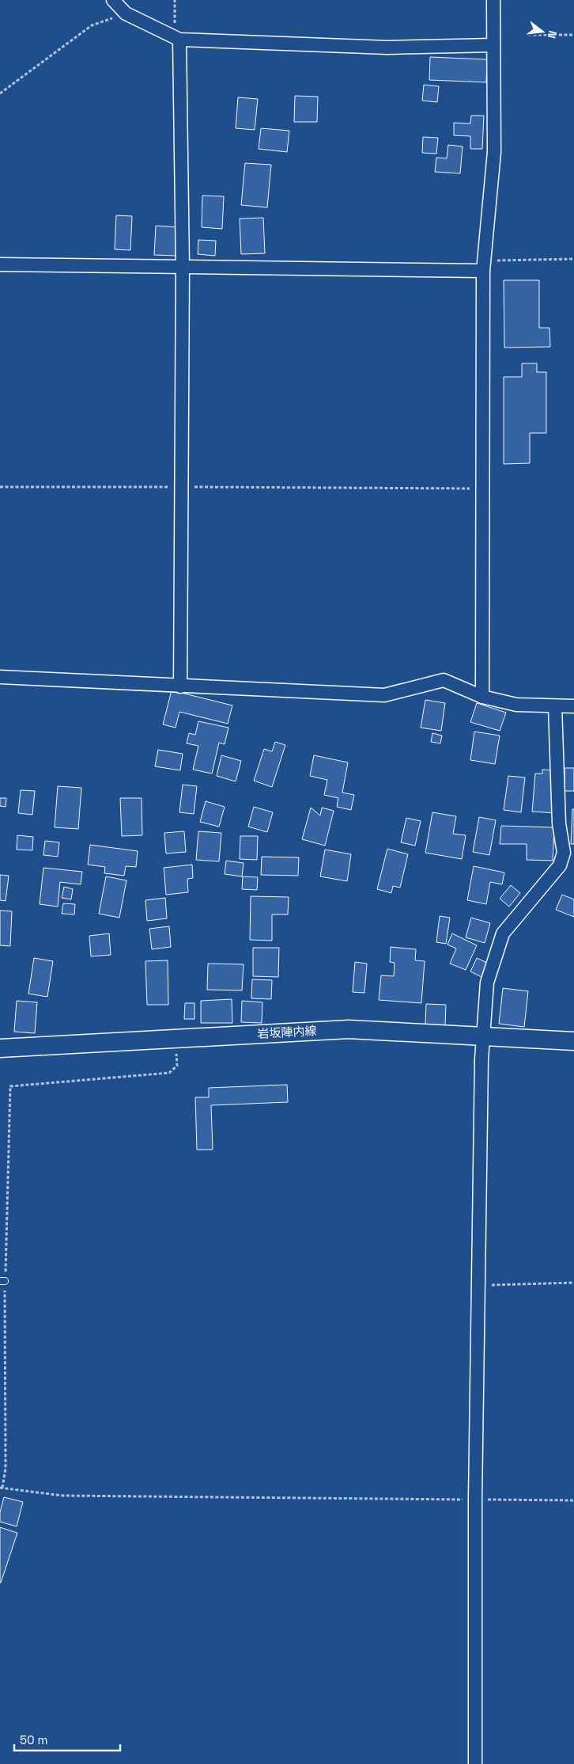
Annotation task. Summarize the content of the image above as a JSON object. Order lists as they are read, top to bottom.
{
  "streets": {
    "main road": ["岩坂陣内線"]
  },
  "scale_bar": "50 m",
  "north": "right"
}
